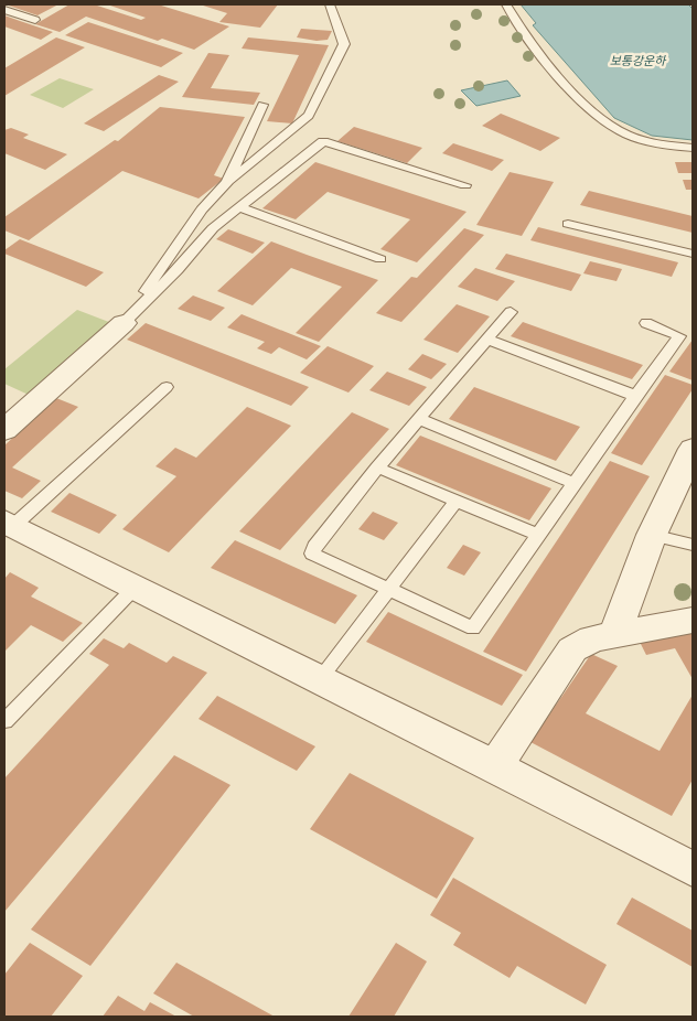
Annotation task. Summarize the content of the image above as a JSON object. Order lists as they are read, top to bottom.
{
  "water": ["보통강운하"]
}
